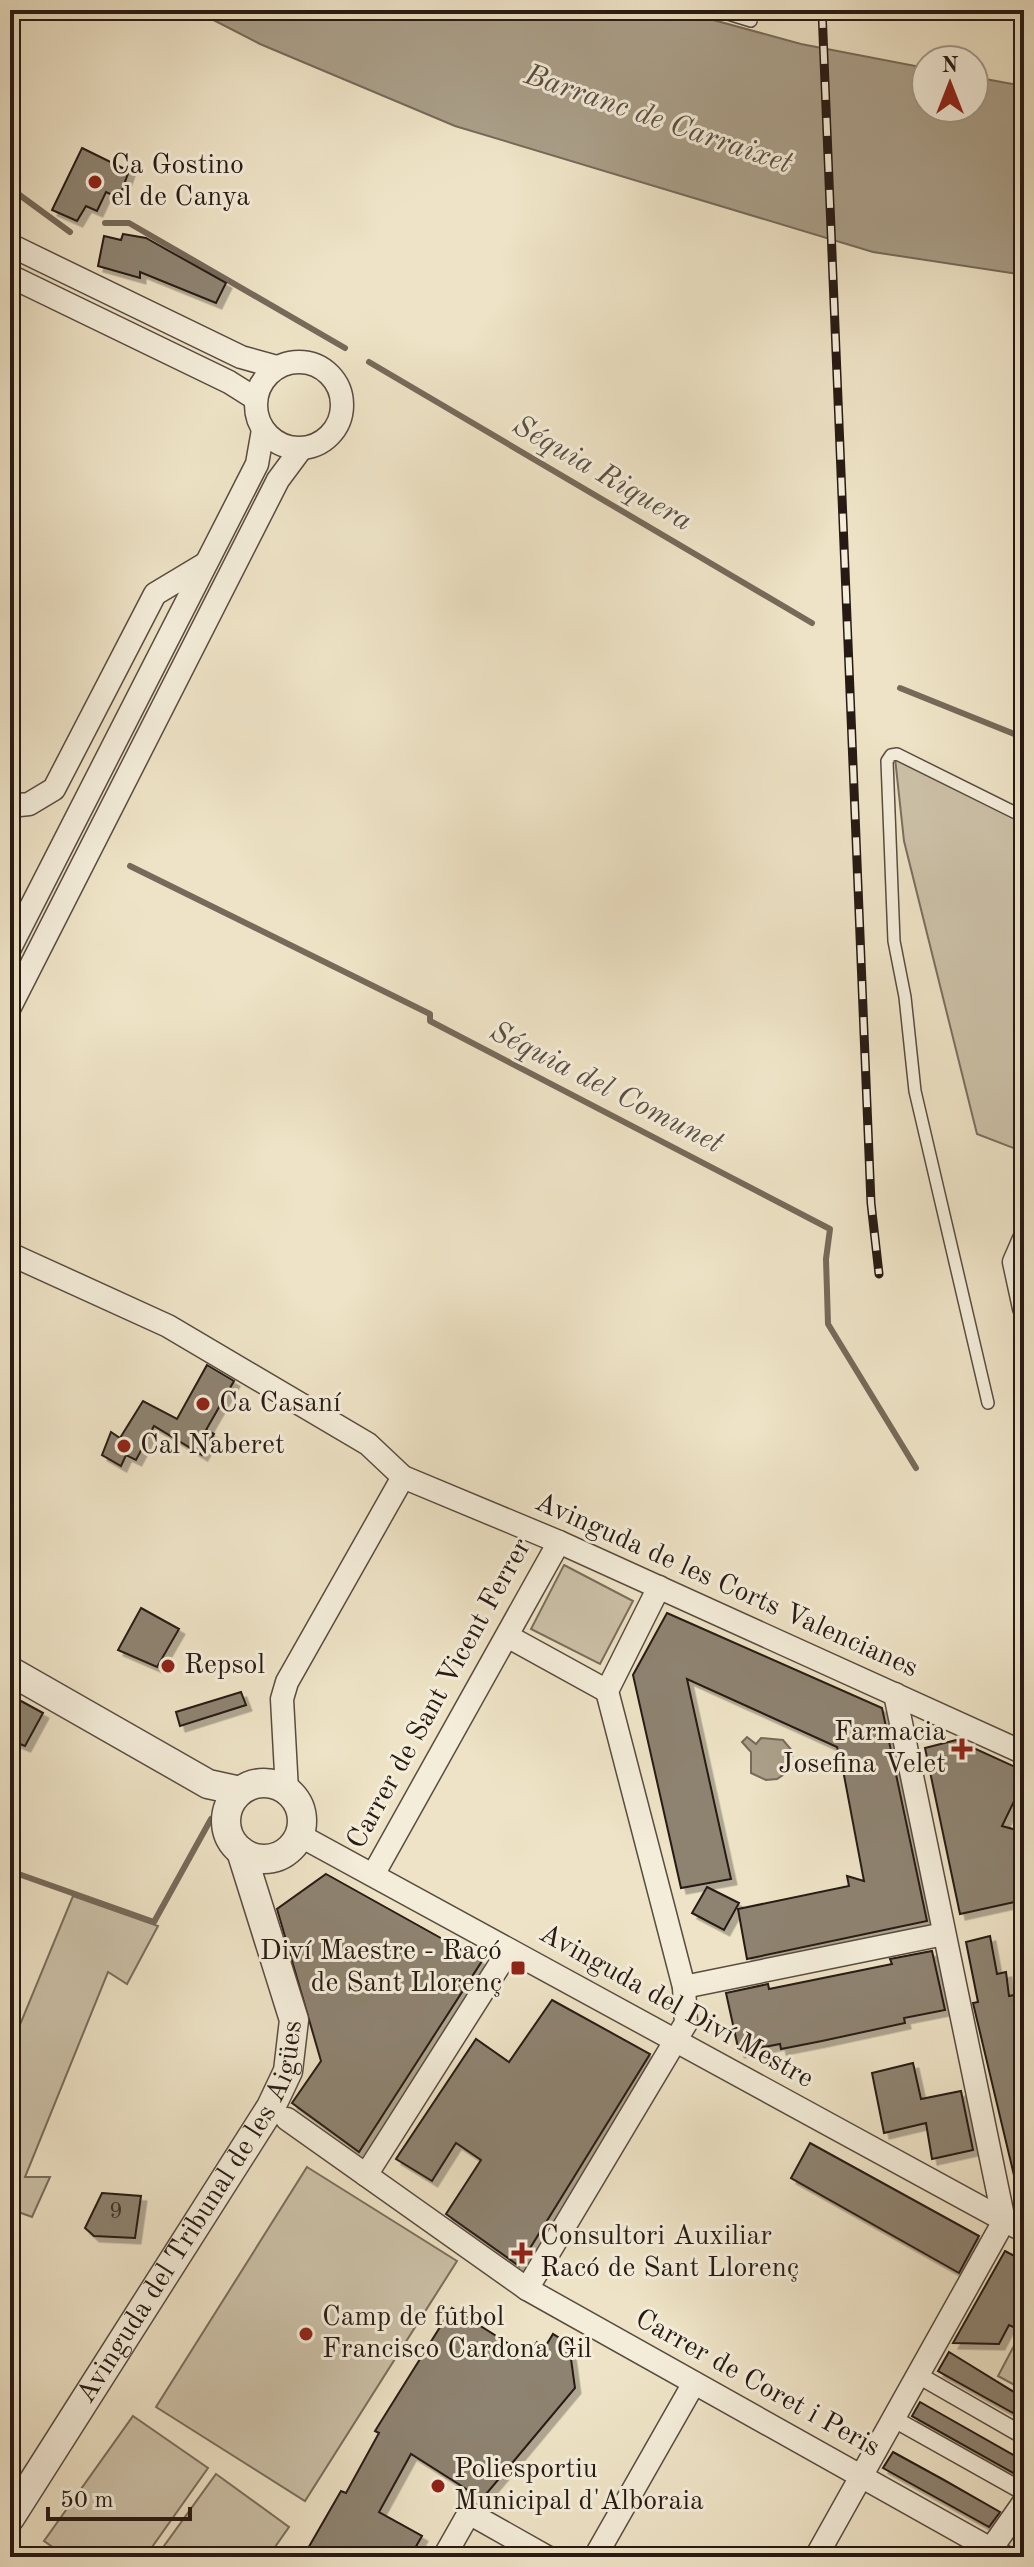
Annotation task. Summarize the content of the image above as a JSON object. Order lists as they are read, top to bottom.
{
  "streets": {
    "street": [
      "Avinguda de les Corts Valencianes",
      "Carrer de Sant Vicent Ferrer",
      "Avinguda del Diví Mestre",
      "Avinguda del Tribunal de les Aigües",
      "Carrer de Coret i Peris"
    ]
  },
  "crossings": [
    ["Avinguda de les Corts Valencianes", "Carrer de Sant Vicent Ferrer"],
    ["Carrer de Sant Vicent Ferrer", "Avinguda del Diví Mestre"],
    ["Avinguda del Diví Mestre", "Avinguda del Tribunal de les Aigües"]
  ],
  "water": ["Barranc de Carraixet", "Séquia Riquera", "Séquia del Comunet"],
  "places": {
    "other": [
      "Ca Gostino el de Canya",
      "Ca Casaní",
      "Cal Naberet",
      "Repsol",
      "Camp de futbol Francisco Cardona Gil",
      "Poliesportiu Municipal d'Alboraia"
    ],
    "health": ["Farmacia Josefina Velet", "Consultori Auxiliar Racó de Sant Llorenç"],
    "transit": ["Diví Maestre - Racó de Sant Llorenç"]
  },
  "house_numbers": ["9"],
  "scale_bar": "50 m",
  "north": "top"
}
